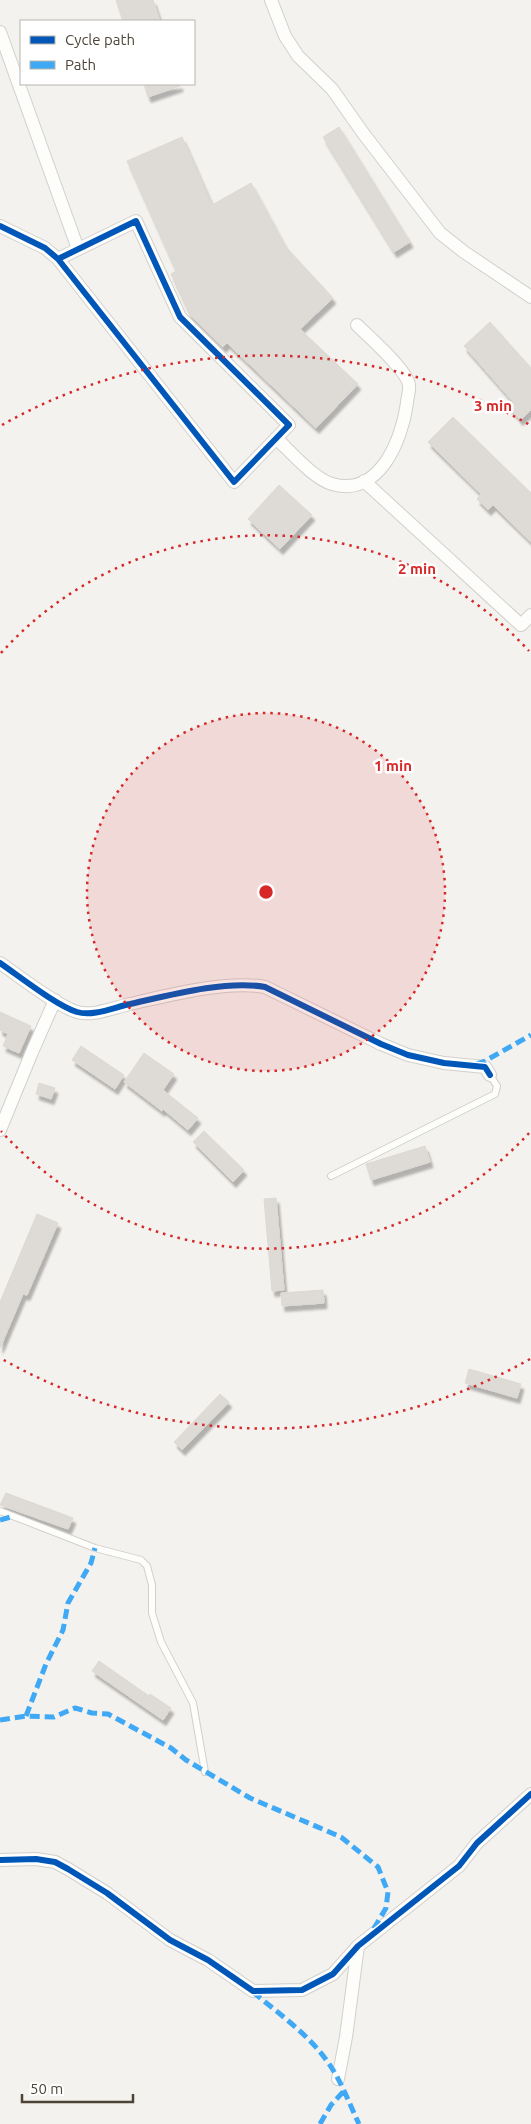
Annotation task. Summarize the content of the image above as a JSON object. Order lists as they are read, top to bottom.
{
  "legend": ["Cycle path", "Path"],
  "scale_bar": "50 m",
  "rings": ["3 min", "2 min", "1 min"]
}
